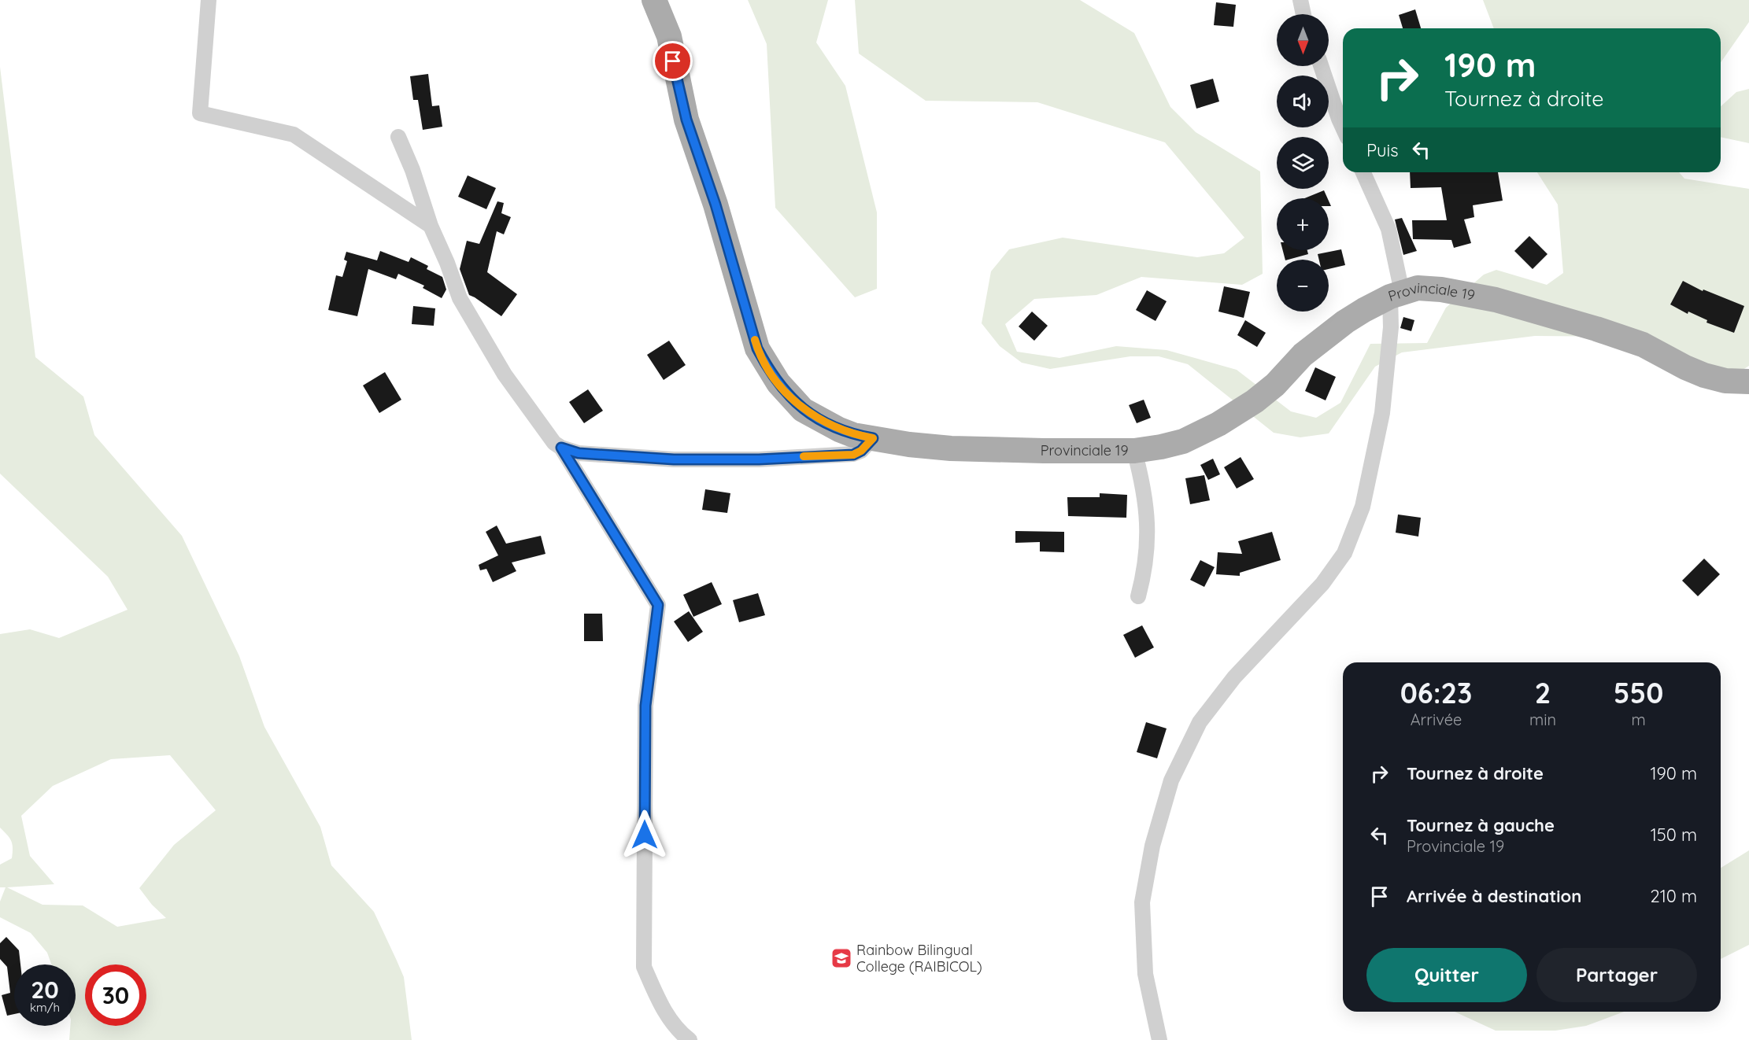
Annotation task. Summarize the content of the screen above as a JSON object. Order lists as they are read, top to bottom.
{
  "streets": {
    "main road": ["Provinciale 19"]
  },
  "places": {
    "school or university": ["Rainbow Bilingual College (RAIBICOL)"]
  },
  "north": "bottom",
  "page": {
    "map_buttons": ["+", "−"],
    "turn": ["190 m", "Tournez à droite"],
    "then": "Puis",
    "eta": [
      "06:23",
      "Arrivée",
      "2",
      "min",
      "550",
      "m"
    ],
    "list": [
      {
        "name": "Tournez à droite",
        "value": "190 m"
      },
      {
        "name": "Tournez à gauche",
        "note": "Provinciale 19",
        "value": "150 m"
      },
      {
        "name": "Arrivée à destination",
        "value": "210 m"
      }
    ],
    "buttons": ["Quitter", "Partager"],
    "speed": "20 km/h",
    "limit": "30"
  }
}
